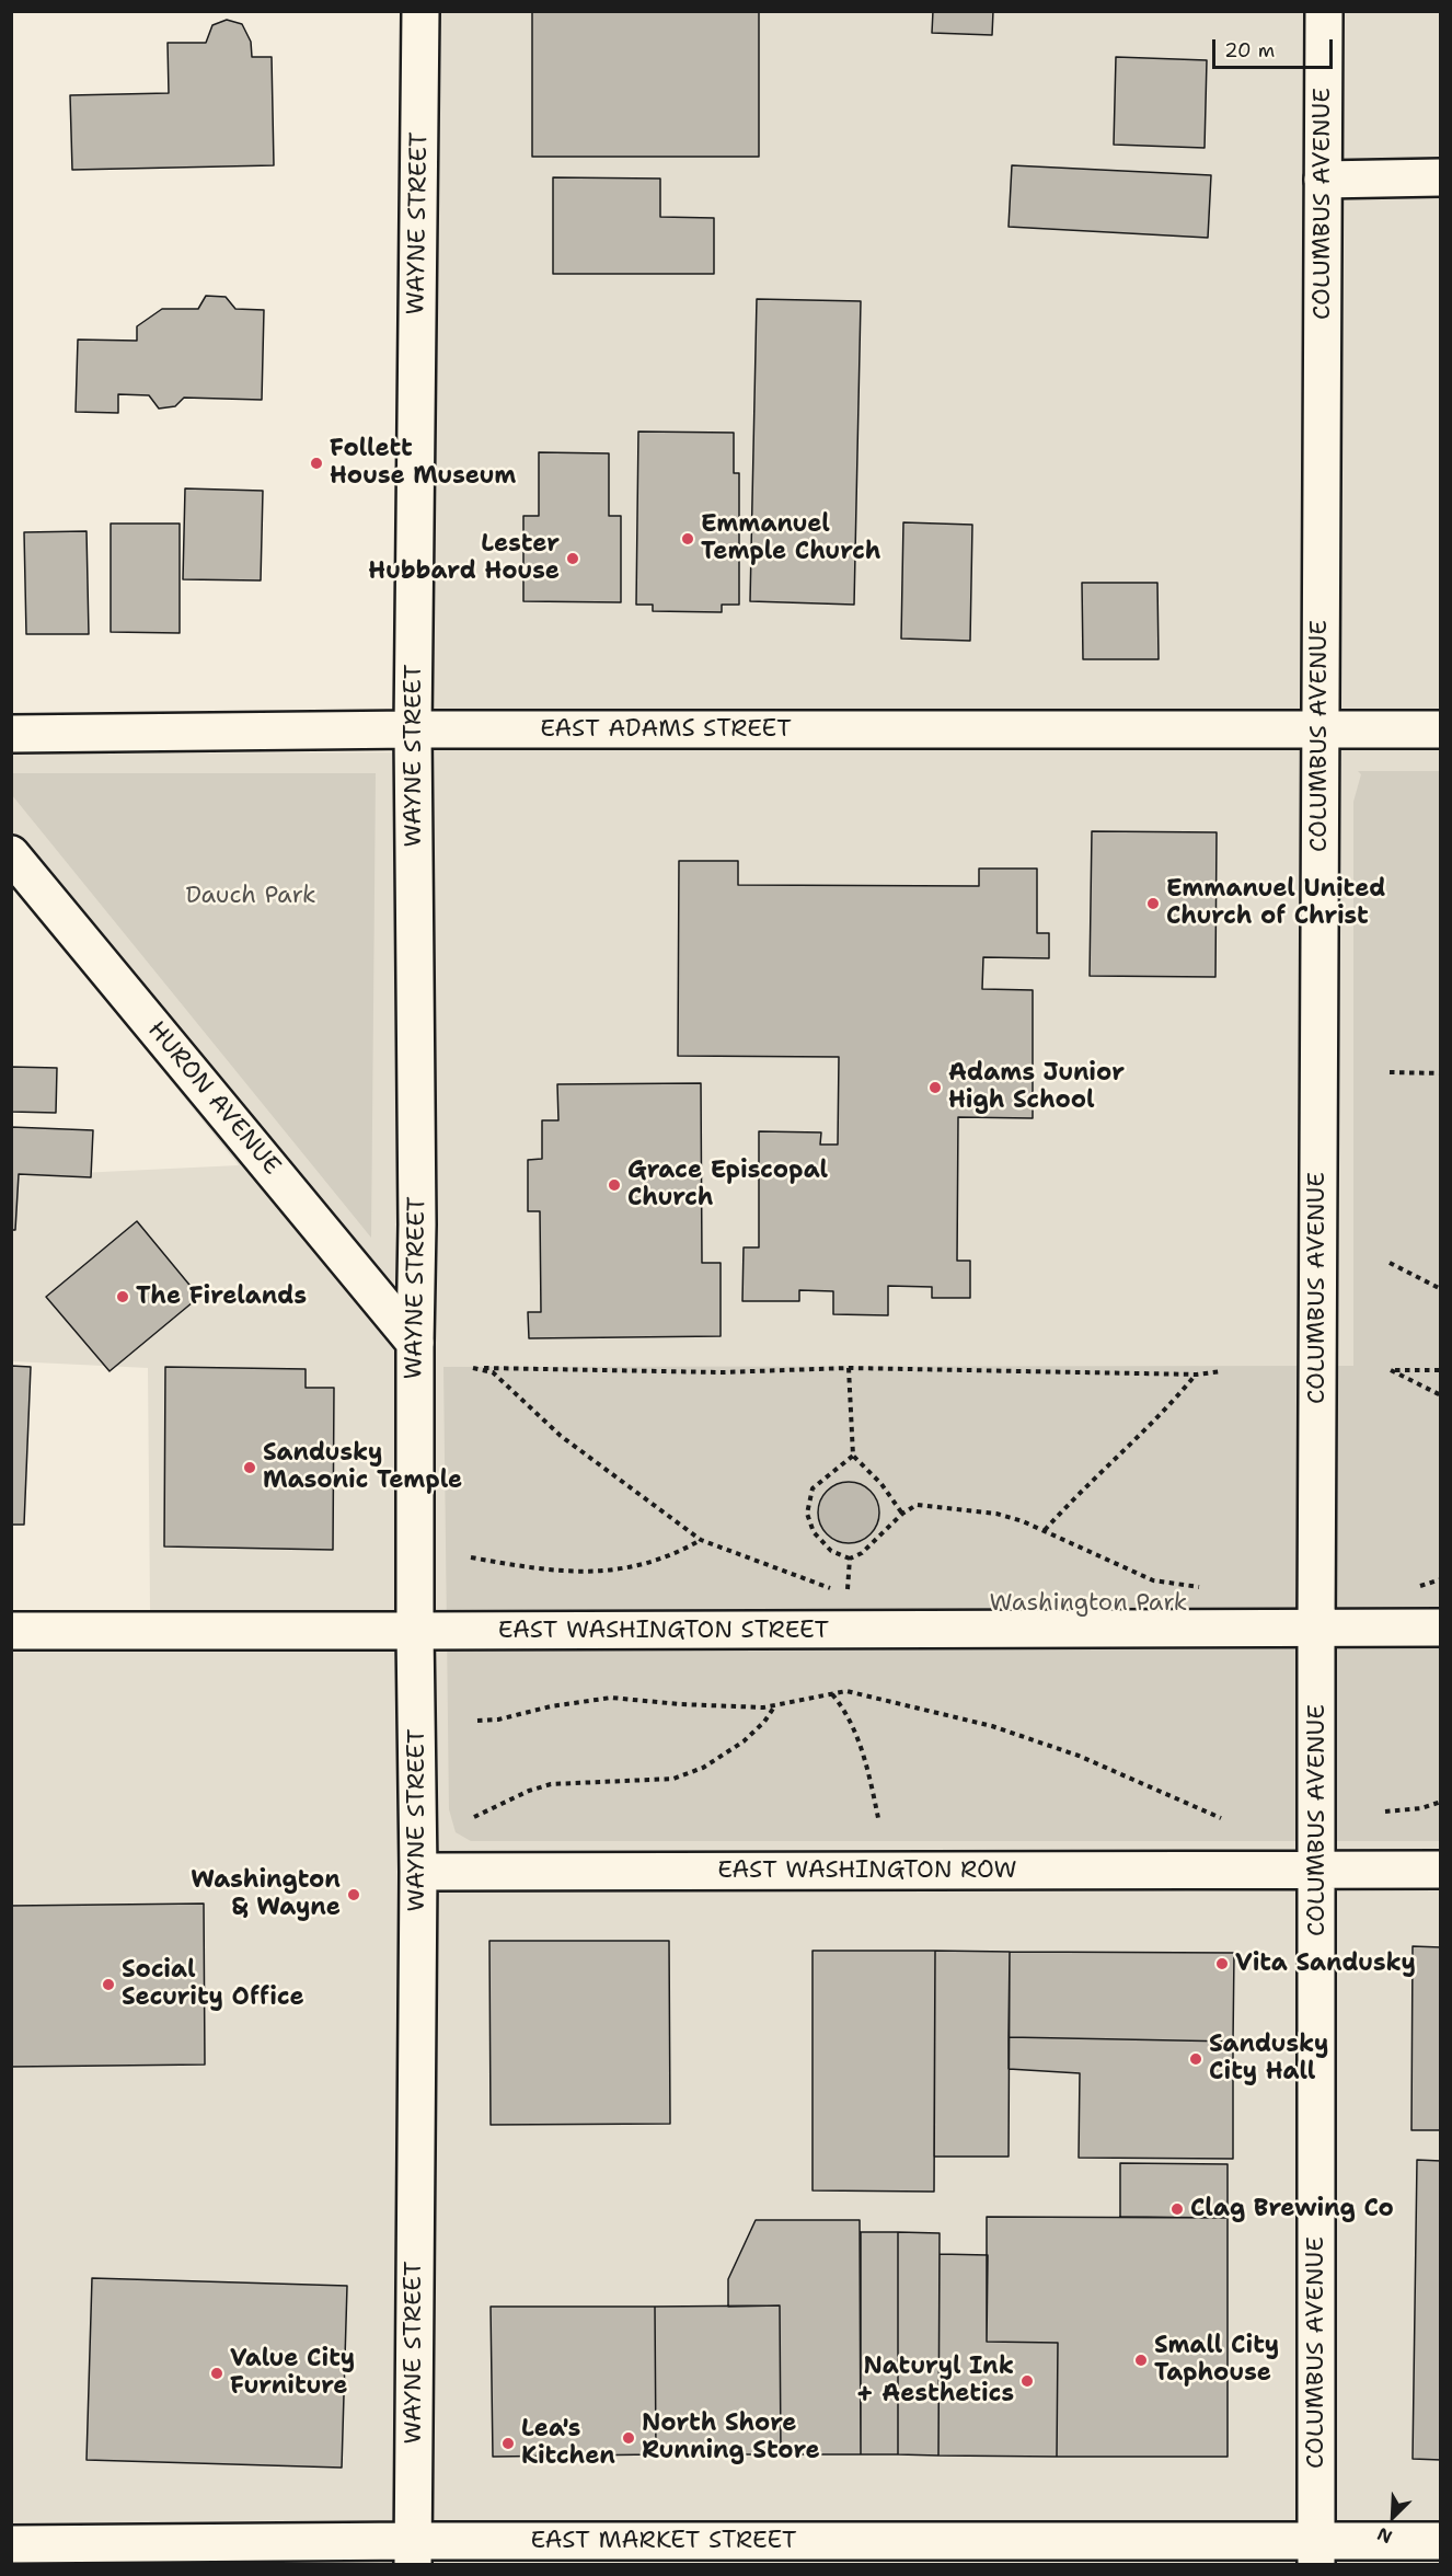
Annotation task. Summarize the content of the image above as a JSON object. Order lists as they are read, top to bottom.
{
  "streets": {
    "street": [
      "COLUMBUS AVENUE",
      "WAYNE STREET",
      "EAST ADAMS STREET",
      "HURON AVENUE",
      "EAST WASHINGTON STREET",
      "EAST WASHINGTON ROW",
      "EAST MARKET STREET"
    ]
  },
  "crossings": [
    ["COLUMBUS AVENUE", "EAST ADAMS STREET"],
    ["COLUMBUS AVENUE", "EAST WASHINGTON STREET"],
    ["COLUMBUS AVENUE", "EAST WASHINGTON ROW"],
    ["COLUMBUS AVENUE", "EAST MARKET STREET"],
    ["WAYNE STREET", "EAST ADAMS STREET"],
    ["WAYNE STREET", "HURON AVENUE"],
    ["WAYNE STREET", "EAST WASHINGTON STREET"],
    ["WAYNE STREET", "EAST WASHINGTON ROW"],
    ["WAYNE STREET", "EAST MARKET STREET"]
  ],
  "parks": ["Dauch Park", "Washington Park"],
  "places": [
    "Follett House Museum",
    "Emmanuel Temple Church",
    "Lester Hubbard House",
    "Emmanuel United Church of Christ",
    "Adams Junior High School",
    "Grace Episcopal Church",
    "The Firelands",
    "Sandusky Masonic Temple",
    "Washington & Wayne",
    "Vita Sandusky",
    "Social Security Office",
    "Sandusky City Hall",
    "Clag Brewing Co",
    "Small City Taphouse",
    "Value City Furniture",
    "Naturyl Ink + Aesthetics",
    "North Shore Running Store",
    "Lea's Kitchen"
  ],
  "scale_bar": "20 m",
  "north": "bottom left"
}
